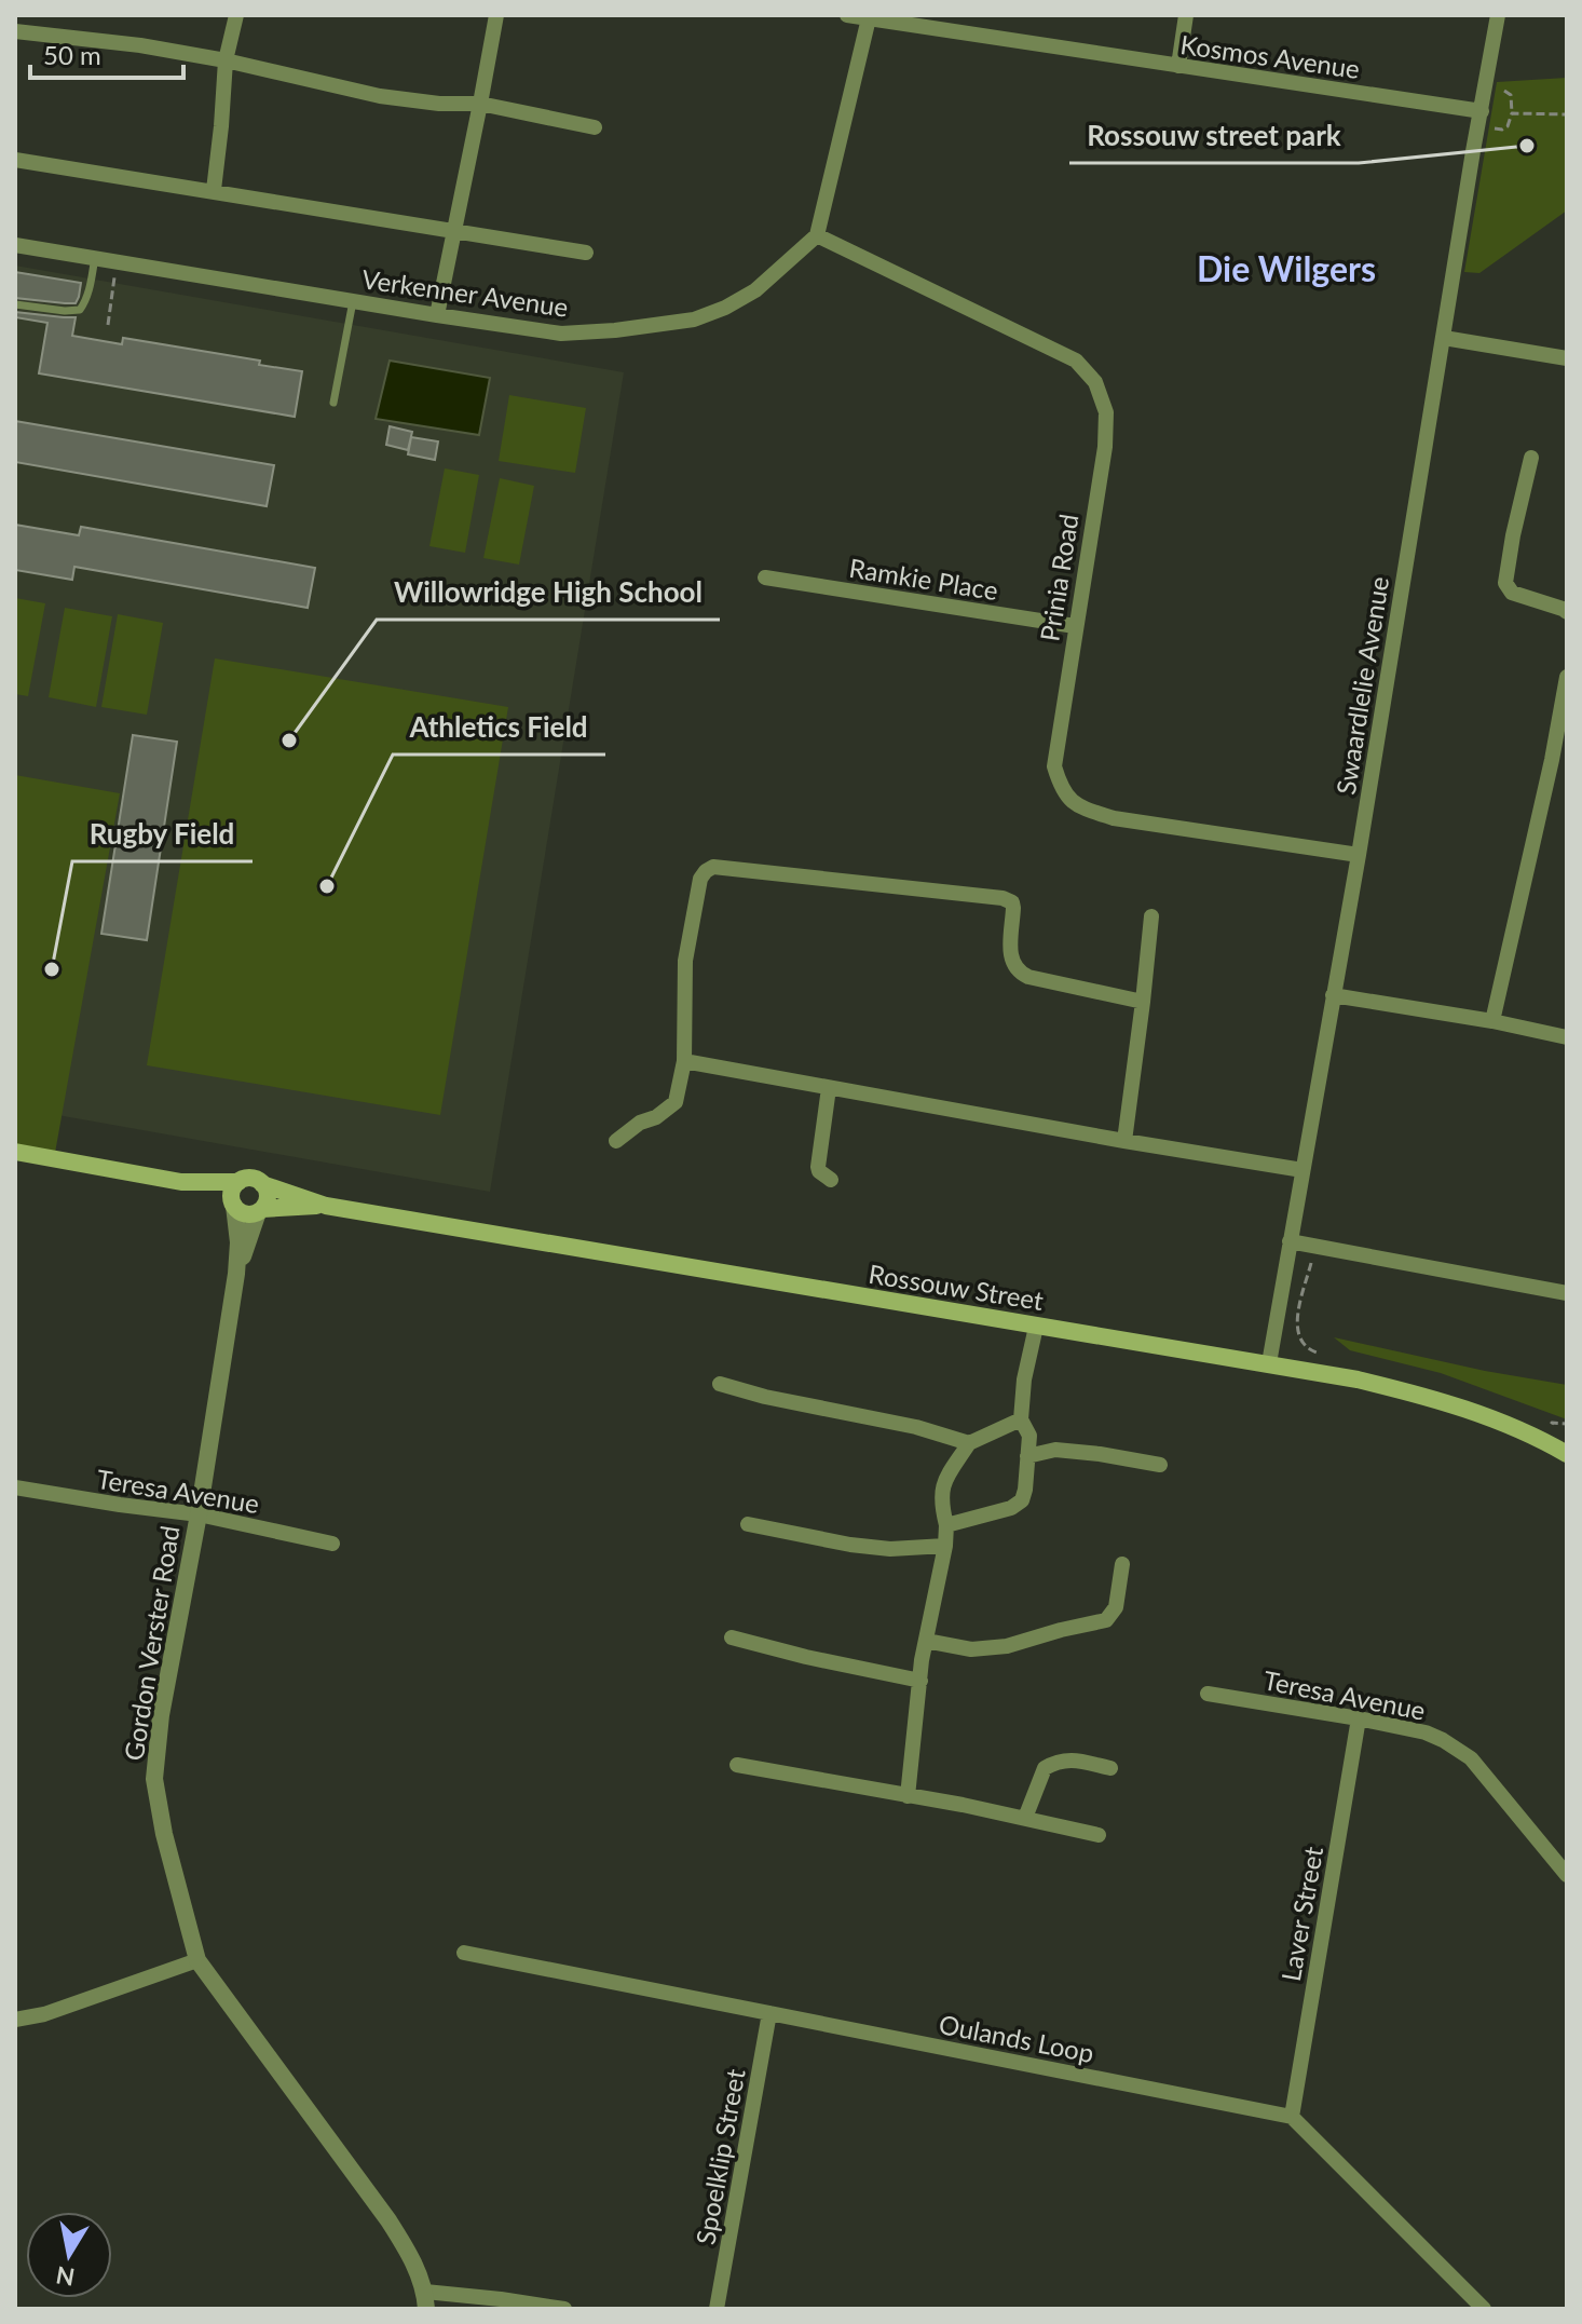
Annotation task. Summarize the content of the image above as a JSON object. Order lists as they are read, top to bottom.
{
  "streets": {
    "main road": ["Rossouw Street"],
    "street": [
      "Kosmos Avenue",
      "Verkenner Avenue",
      "Prinia Road",
      "Ramkie Place",
      "Swaardlelie Avenue",
      "Teresa Avenue",
      "Gordon Verster Road",
      "Laver Street",
      "Oulands Loop",
      "Spoelklip Street"
    ]
  },
  "crossings": [
    ["Kosmos Avenue", "Swaardlelie Avenue"],
    ["Verkenner Avenue", "Prinia Road"],
    ["Prinia Road", "Ramkie Place"],
    ["Prinia Road", "Swaardlelie Avenue"],
    ["Swaardlelie Avenue", "Rossouw Street"],
    ["Rossouw Street", "Gordon Verster Road"],
    ["Teresa Avenue", "Gordon Verster Road"],
    ["Teresa Avenue", "Laver Street"],
    ["Laver Street", "Oulands Loop"],
    ["Oulands Loop", "Spoelklip Street"]
  ],
  "districts": ["Die Wilgers"],
  "places": [
    "Rossouw street park",
    "Willowridge High School",
    "Athletics Field",
    "Rugby Field"
  ],
  "scale_bar": "50 m",
  "north": "bottom"
}
